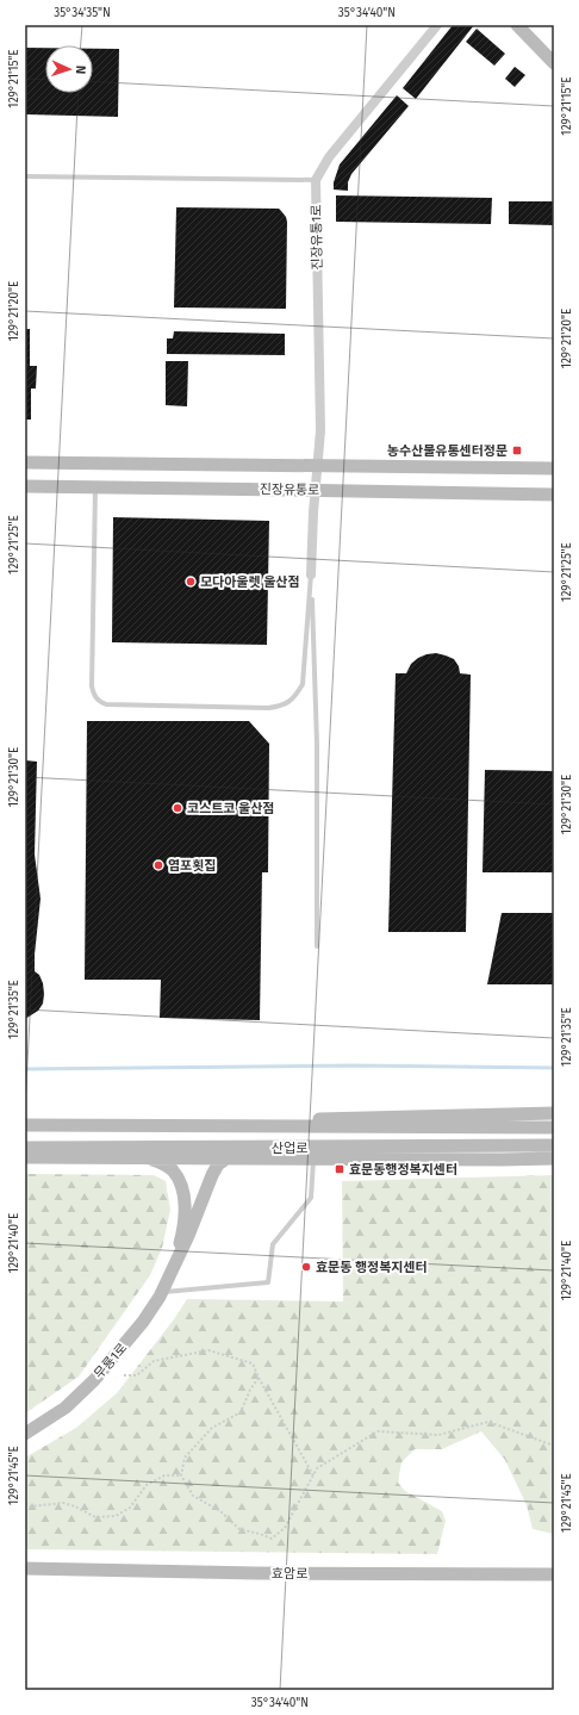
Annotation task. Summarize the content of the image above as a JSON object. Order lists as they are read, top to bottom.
{
  "streets": {
    "main road": [
      "진장유통로",
      "산업로",
      "무룡1로",
      "효암로"
    ],
    "street": ["진장유통1로"]
  },
  "crossings": [
    ["진장유통1로", "진장유통로"]
  ],
  "places": {
    "transit": ["농수산물유통센터정문", "효문동행정복지센터"],
    "other": [
      "모다아울렛 울산점",
      "코스트코 울산점",
      "염포횟집",
      "효문동 행정복지센터"
    ]
  },
  "north": "right",
  "coordinates": [
    "35°34'35\"N",
    "35°34'40\"N",
    "129°21'15\"E",
    "129°21'20\"E",
    "129°21'25\"E",
    "129°21'30\"E",
    "129°21'35\"E",
    "129°21'40\"E",
    "129°21'45\"E"
  ]
}
